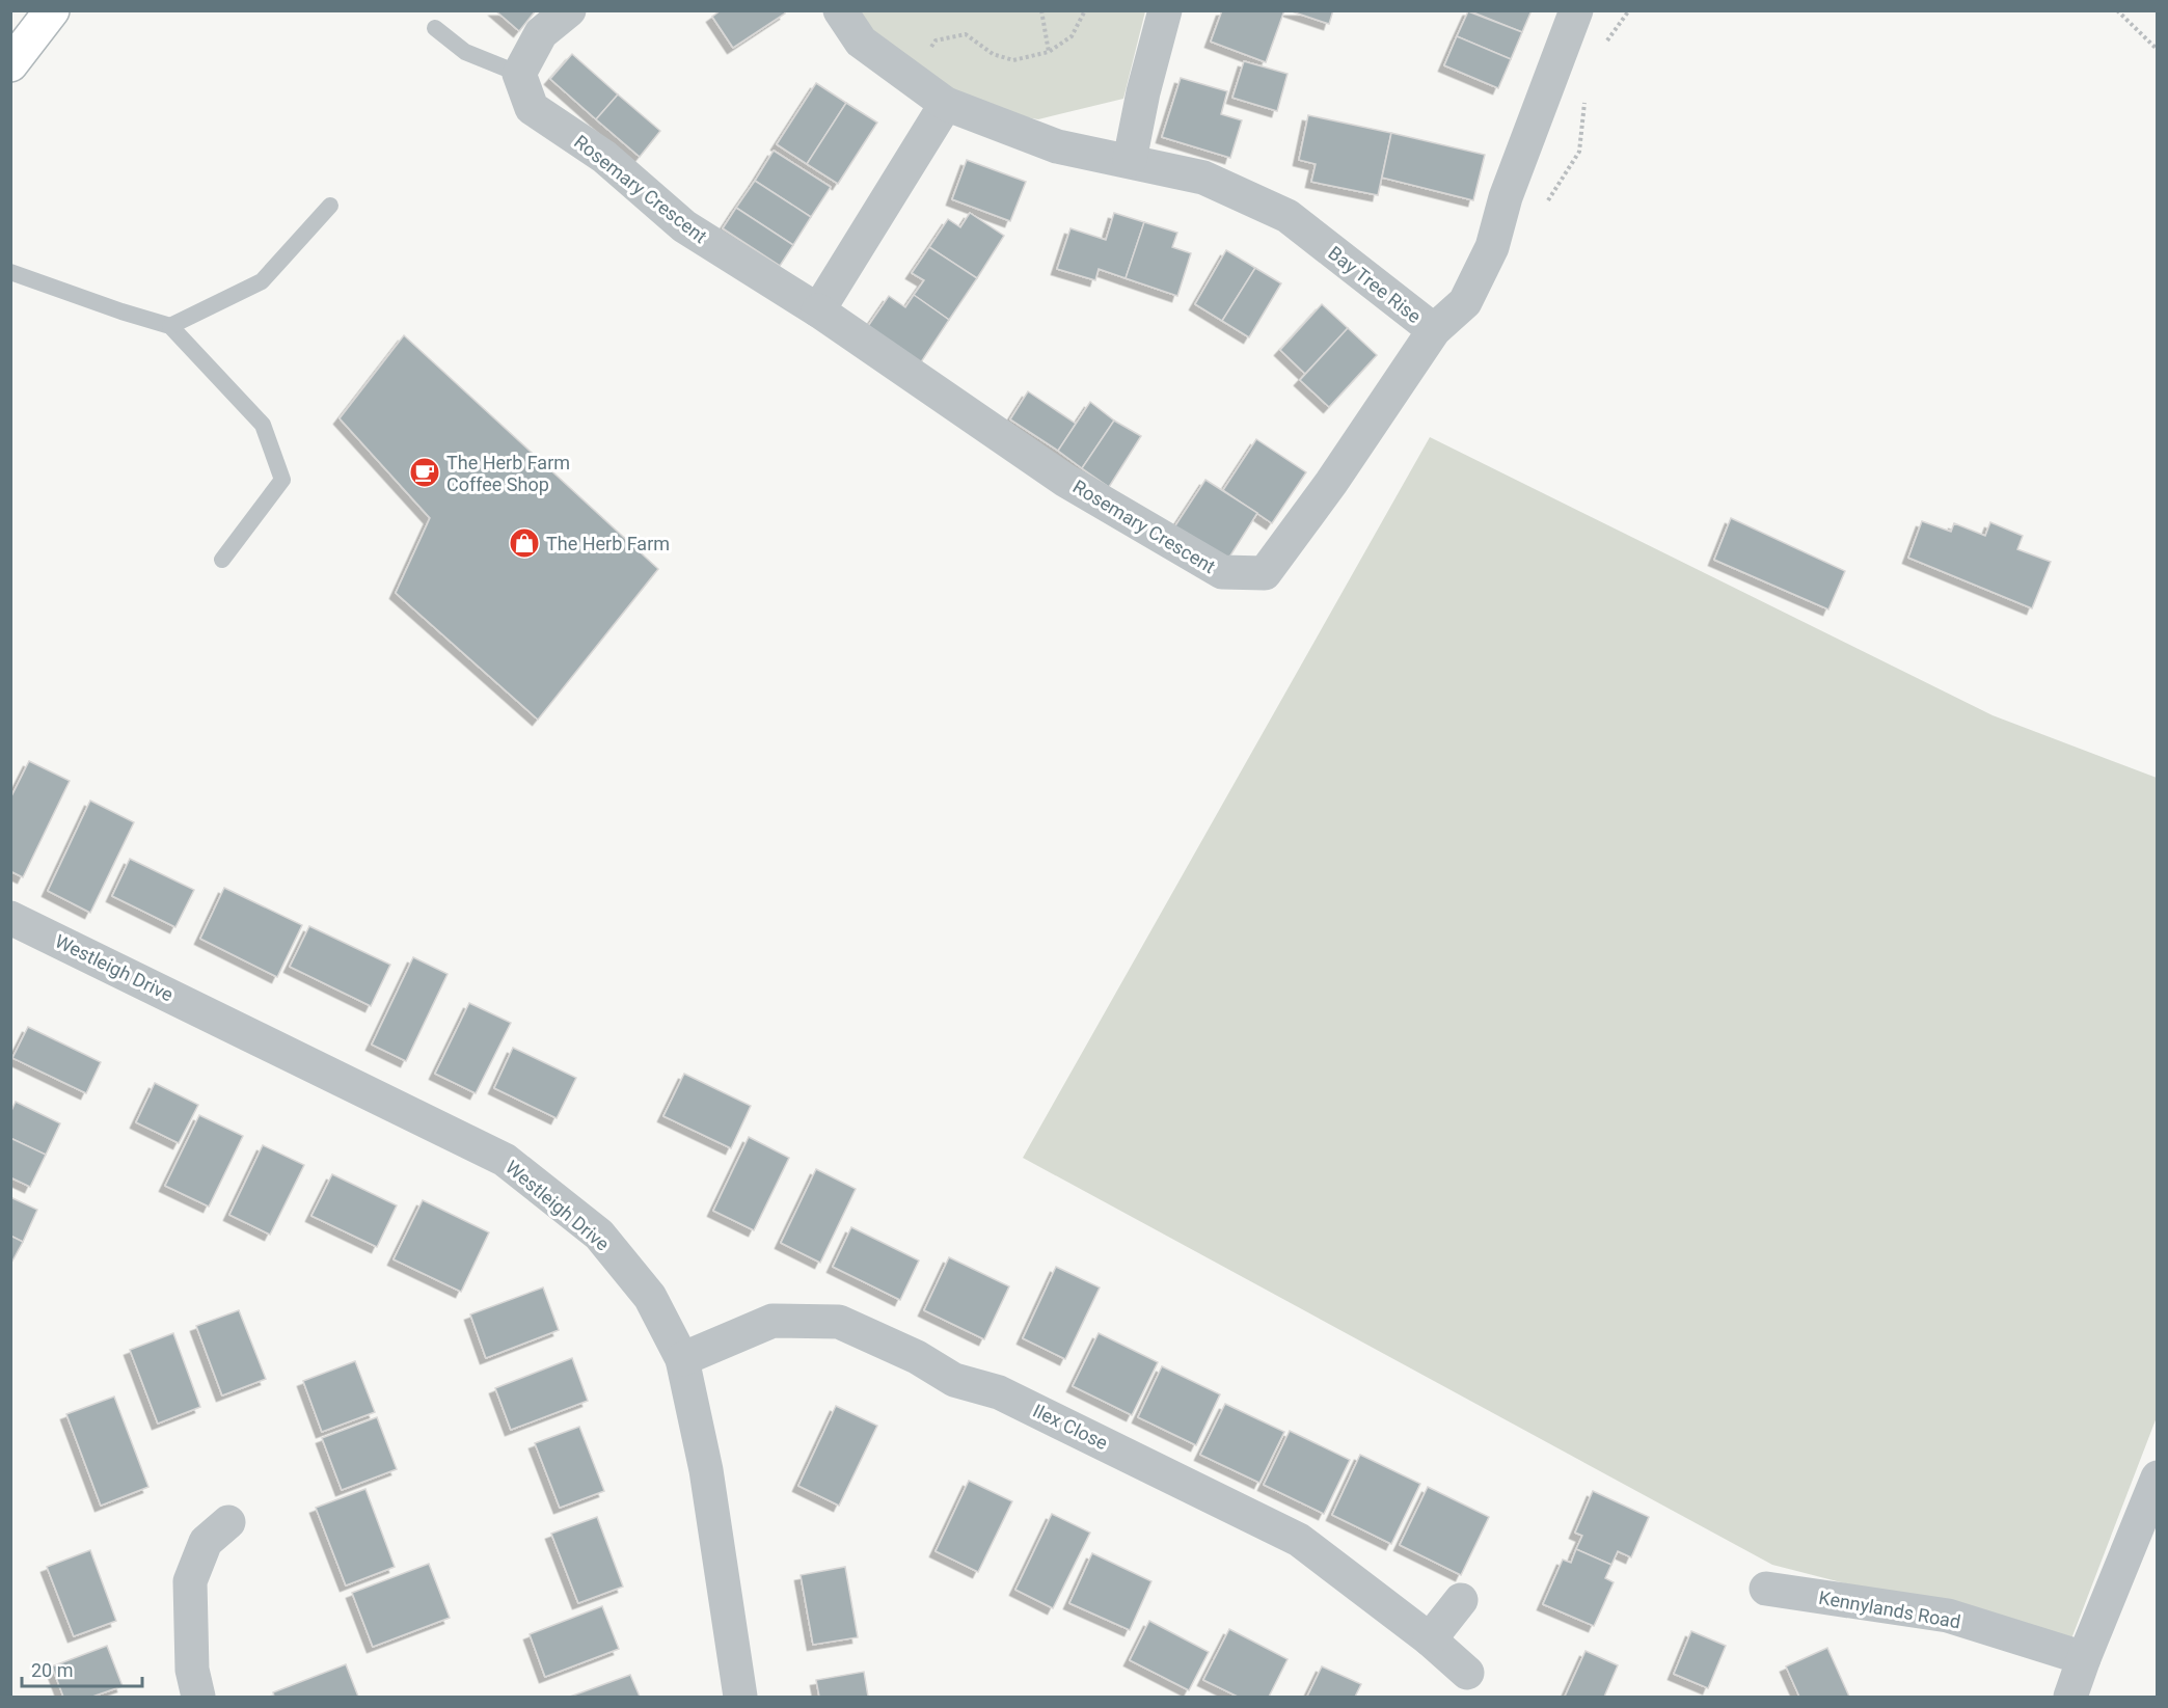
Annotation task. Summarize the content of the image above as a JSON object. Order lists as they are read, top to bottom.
{
  "streets": {
    "street": [
      "Rosemary Crescent",
      "Bay Tree Rise",
      "Westleigh Drive",
      "Ilex Close",
      "Kennylands Road"
    ]
  },
  "crossings": [
    ["Rosemary Crescent", "Bay Tree Rise"],
    ["Westleigh Drive", "Ilex Close"]
  ],
  "places": {
    "cafe": ["The Herb Farm Coffee Shop"],
    "shop": ["The Herb Farm"]
  },
  "scale_bar": "20 m"
}
